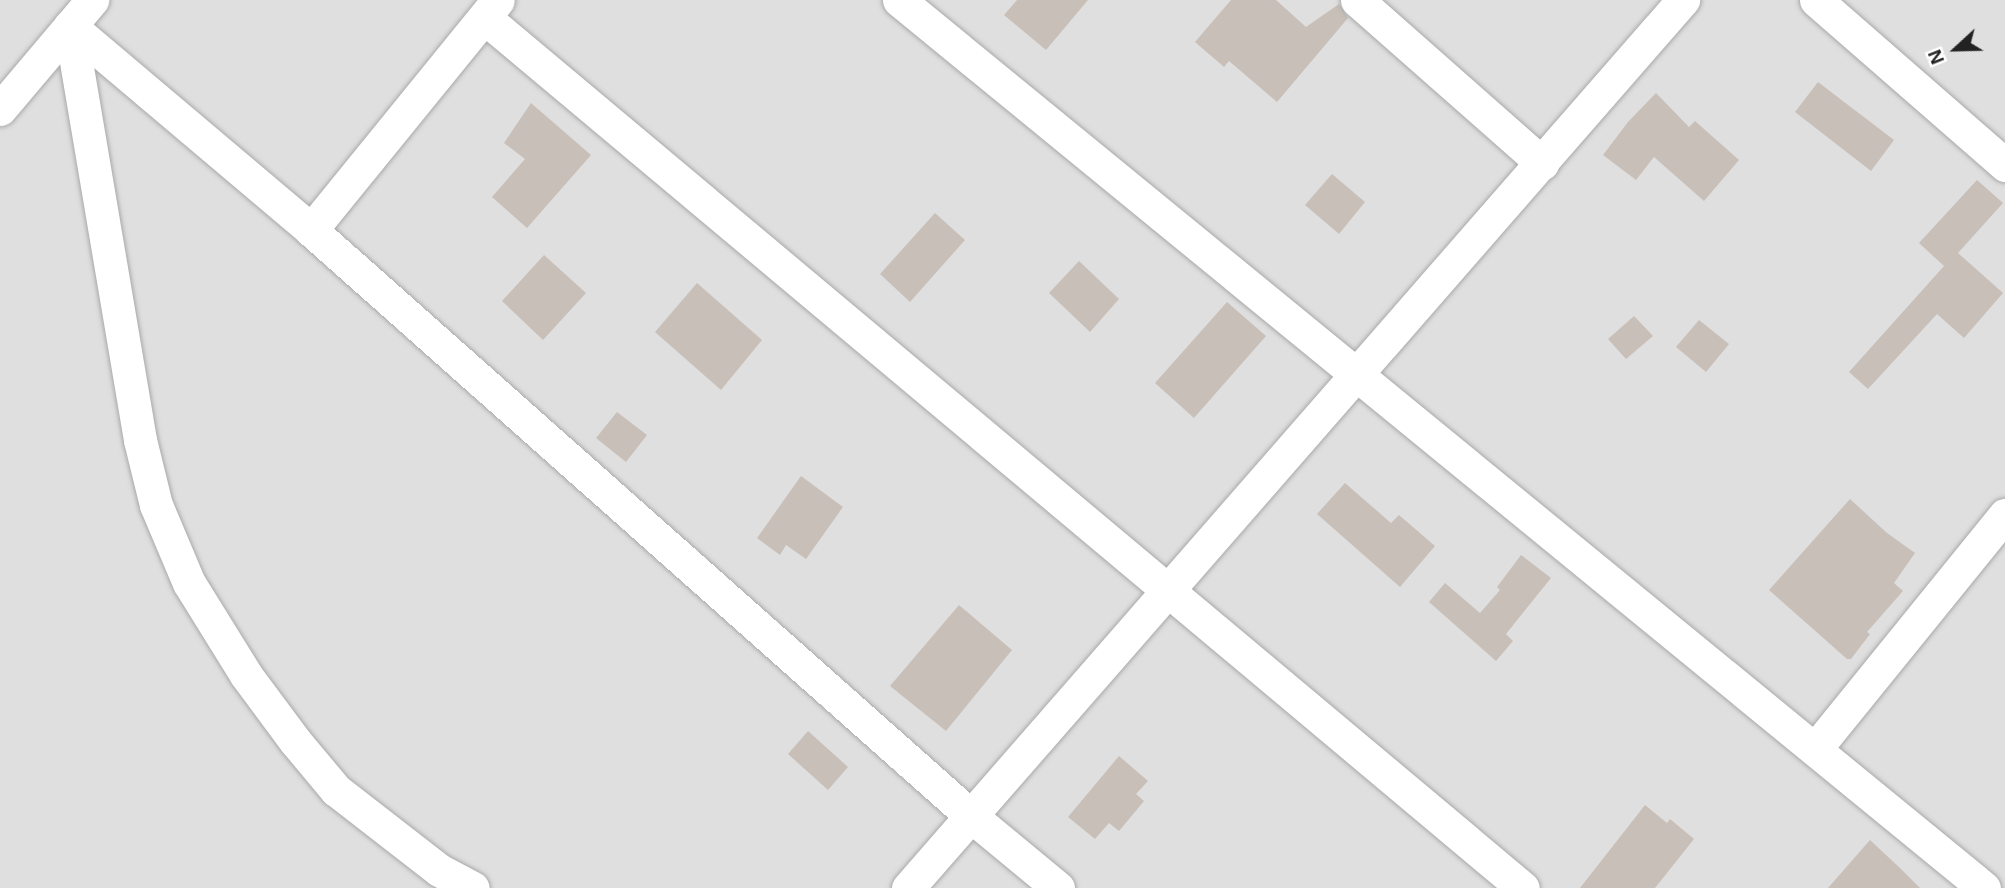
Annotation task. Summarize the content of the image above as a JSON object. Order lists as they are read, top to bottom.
{
  "north": "left"
}
